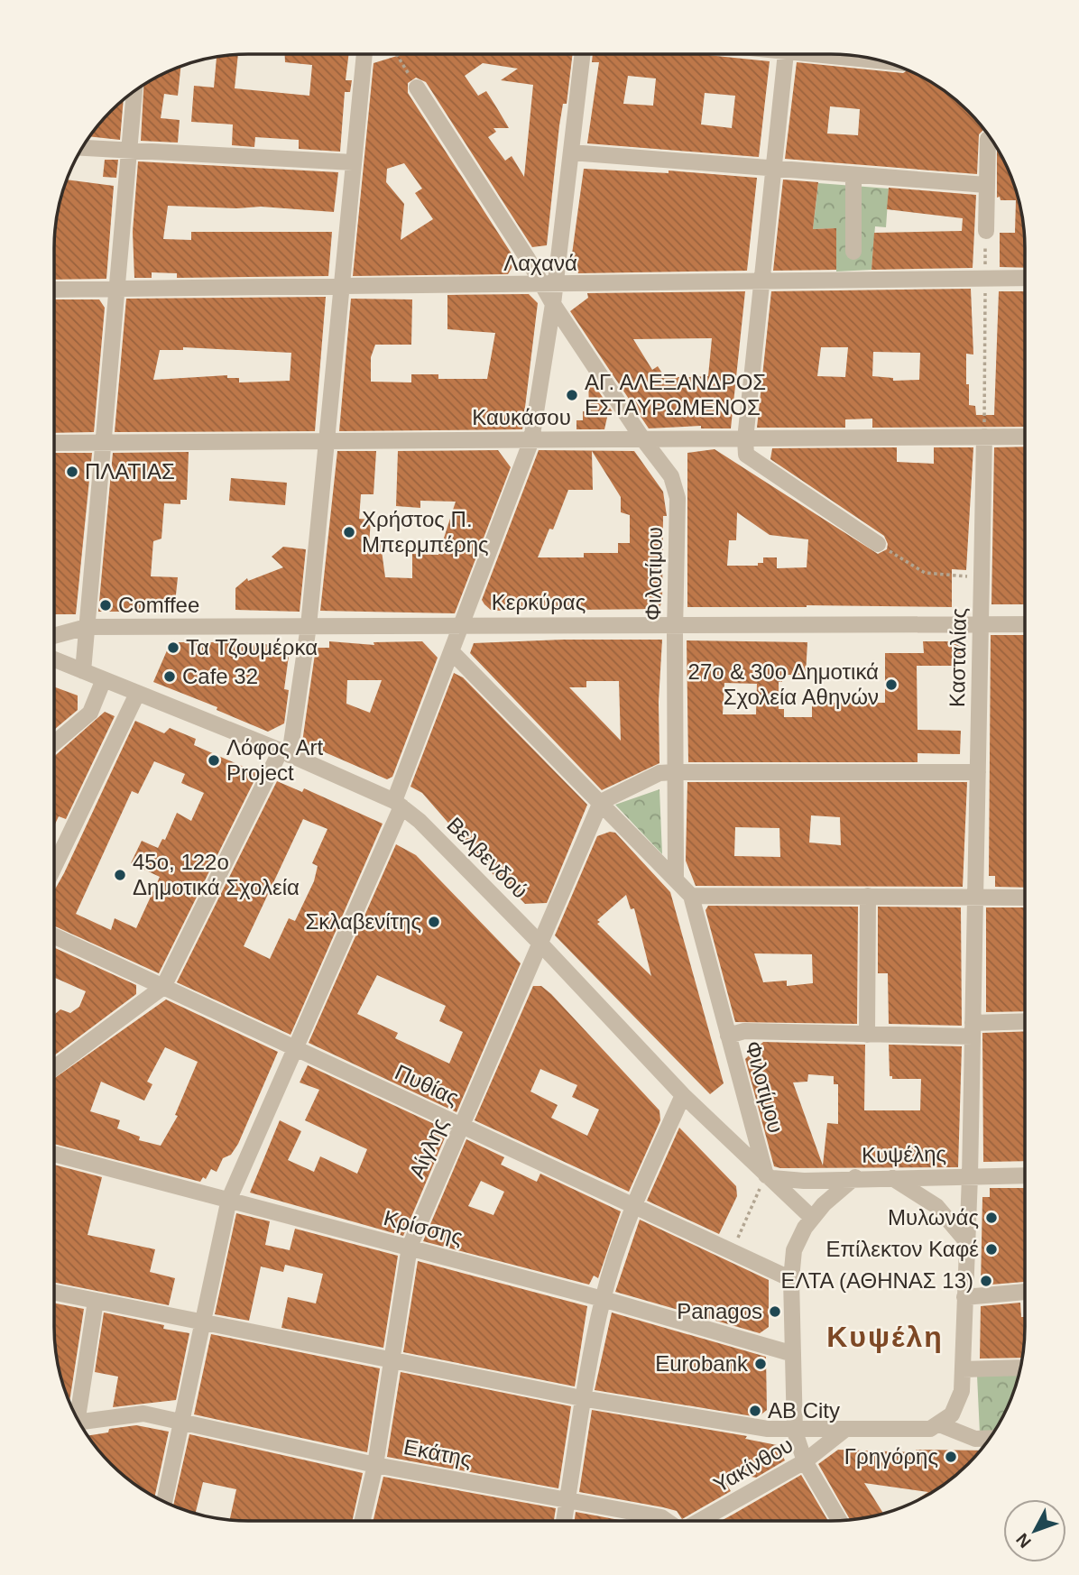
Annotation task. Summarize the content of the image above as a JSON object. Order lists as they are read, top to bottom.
{
  "streets": {
    "street": [
      "Λαχανά",
      "Καυκάσου",
      "Φιλοτίμου",
      "Κερκύρας",
      "Κασταλίας",
      "Βελβενδού",
      "Πυθίας",
      "Αίγλης",
      "Κυψέλης",
      "Κρίσσης",
      "Εκάτης",
      "Υακίνθου"
    ]
  },
  "crossings": [
    ["Καυκάσου", "Φιλοτίμου"],
    ["Καυκάσου", "Κασταλίας"],
    ["Φιλοτίμου", "Κερκύρας"],
    ["Φιλοτίμου", "Βελβενδού"],
    ["Φιλοτίμου", "Κυψέλης"],
    ["Κερκύρας", "Κασταλίας"],
    ["Κασταλίας", "Κυψέλης"],
    ["Βελβενδού", "Αίγλης"],
    ["Βελβενδού", "Κυψέλης"],
    ["Πυθίας", "Αίγλης"],
    ["Αίγλης", "Κρίσσης"],
    ["Αίγλης", "Εκάτης"]
  ],
  "districts": ["Κυψέλη"],
  "places": [
    "ΑΓ. ΑΛΕΞΑΝΔΡΟΣ ΕΣΤΑΥΡΩΜΕΝΟΣ",
    "ΠΛΑΤΙΑΣ",
    "Χρήστος Π. Μπερμπέρης",
    "Comffee",
    "Τα Τζουμέρκα",
    "Cafe 32",
    "27ο & 30ο Δημοτικά Σχολεία Αθηνών",
    "Λόφος Art Project",
    "45ο, 122ο Δημοτικά Σχολεία",
    "Σκλαβενίτης",
    "Μυλωνάς",
    "Επίλεκτον Καφέ",
    "ΕΛΤΑ (ΑΘΗΝΑΣ 13)",
    "Panagos",
    "Eurobank",
    "AB City",
    "Γρηγόρης"
  ],
  "north": "bottom left"
}
